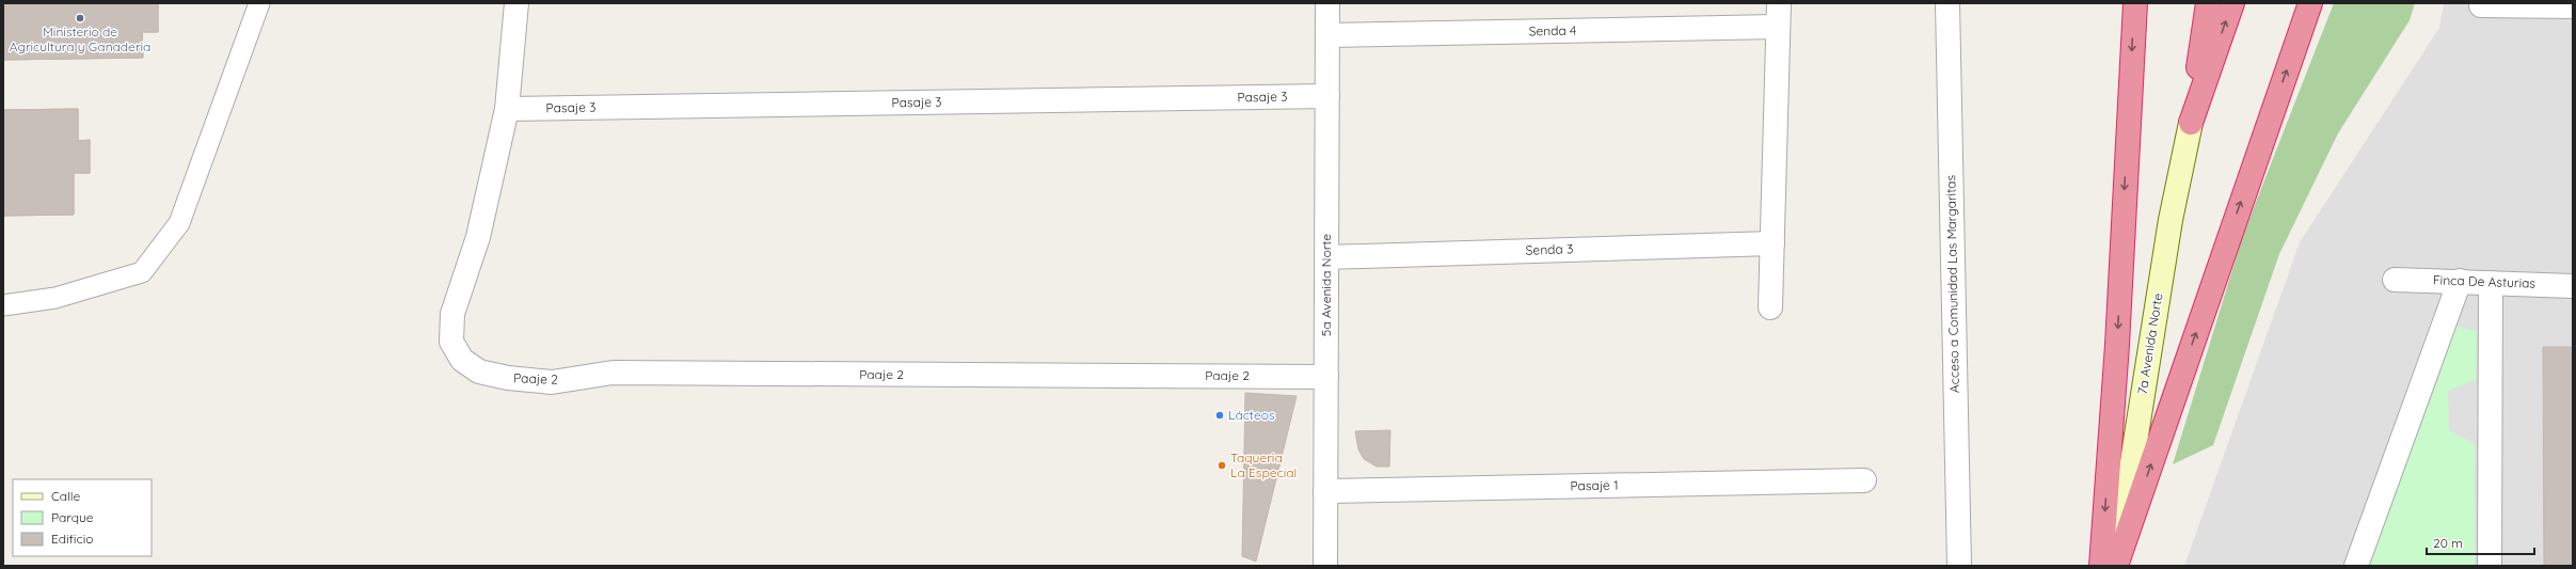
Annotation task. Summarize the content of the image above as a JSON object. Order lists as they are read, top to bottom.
{
  "streets": {
    "main road": ["7a Avenida Norte"],
    "street": [
      "Senda 4",
      "Pasaje 3",
      "Senda 3",
      "Finca De Asturias",
      "Acceso a Comunidad Las Margaritas",
      "5a Avenida Norte",
      "Paaje 2",
      "Pasaje 1"
    ]
  },
  "crossings": [
    ["Senda 4", "5a Avenida Norte"],
    ["Pasaje 3", "5a Avenida Norte"],
    ["Pasaje 3", "Paaje 2"],
    ["Senda 3", "5a Avenida Norte"],
    ["5a Avenida Norte", "Paaje 2"],
    ["5a Avenida Norte", "Pasaje 1"]
  ],
  "places": ["Ministerio de Agricultura y Ganaderia", "Lácteos", "Taqueria La Especial"],
  "legend": ["Calle", "Parque", "Edificio"],
  "scale_bar": "20 m"
}
